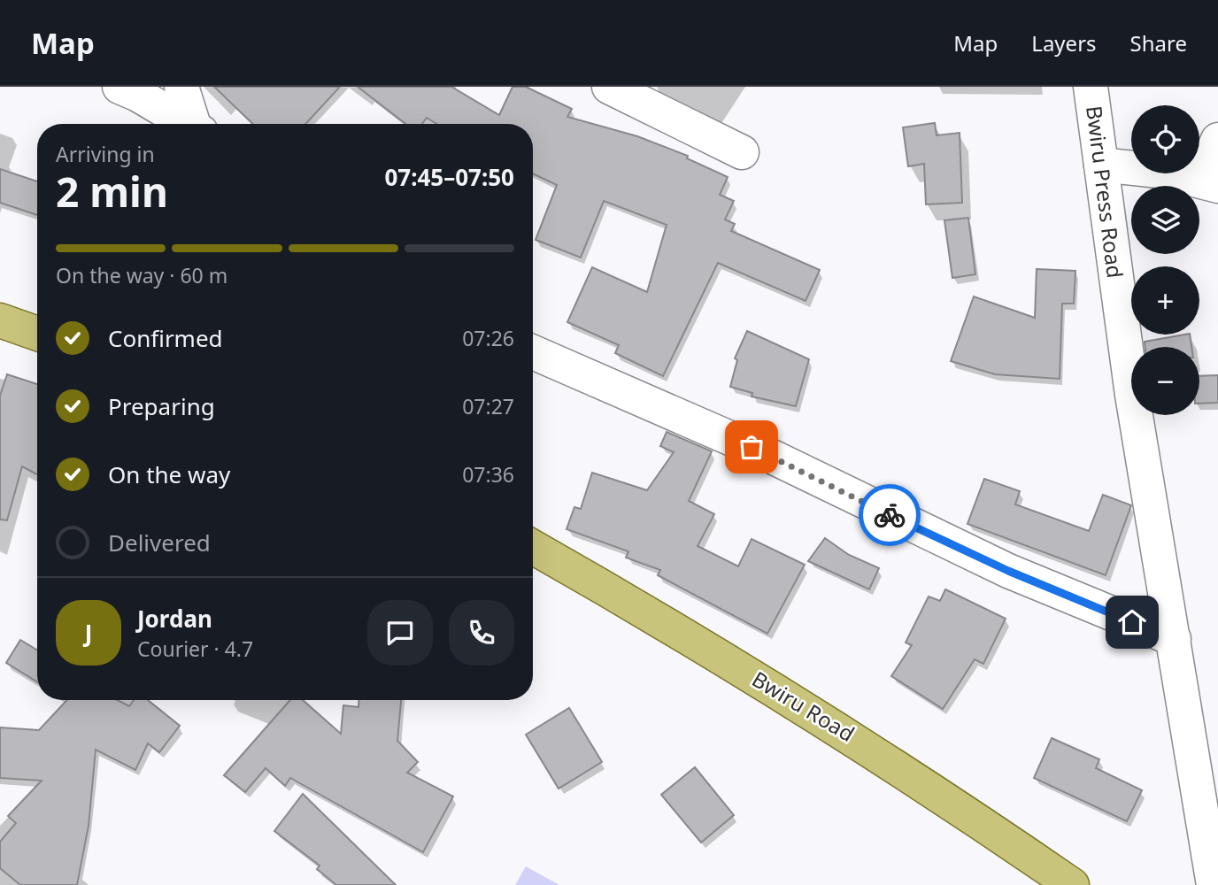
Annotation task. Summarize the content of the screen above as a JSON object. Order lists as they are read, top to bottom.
{
  "streets": {
    "main road": ["Bwiru Road"],
    "street": ["Bwiru Press Road"]
  },
  "page": {
    "header": "Map",
    "nav": ["Map", "Layers", "Share"],
    "map_buttons": ["+", "−"],
    "heading": ["2 min", "Arriving in", "07:45–07:50"],
    "panel": ["Jordan", "Courier · 4.7"],
    "bar": "On the way · 60 m",
    "list": [
      ["Confirmed", "07:26"],
      ["Preparing", "07:27"],
      ["On the way", "07:36"],
      "Delivered"
    ],
    "round": "J"
  }
}
